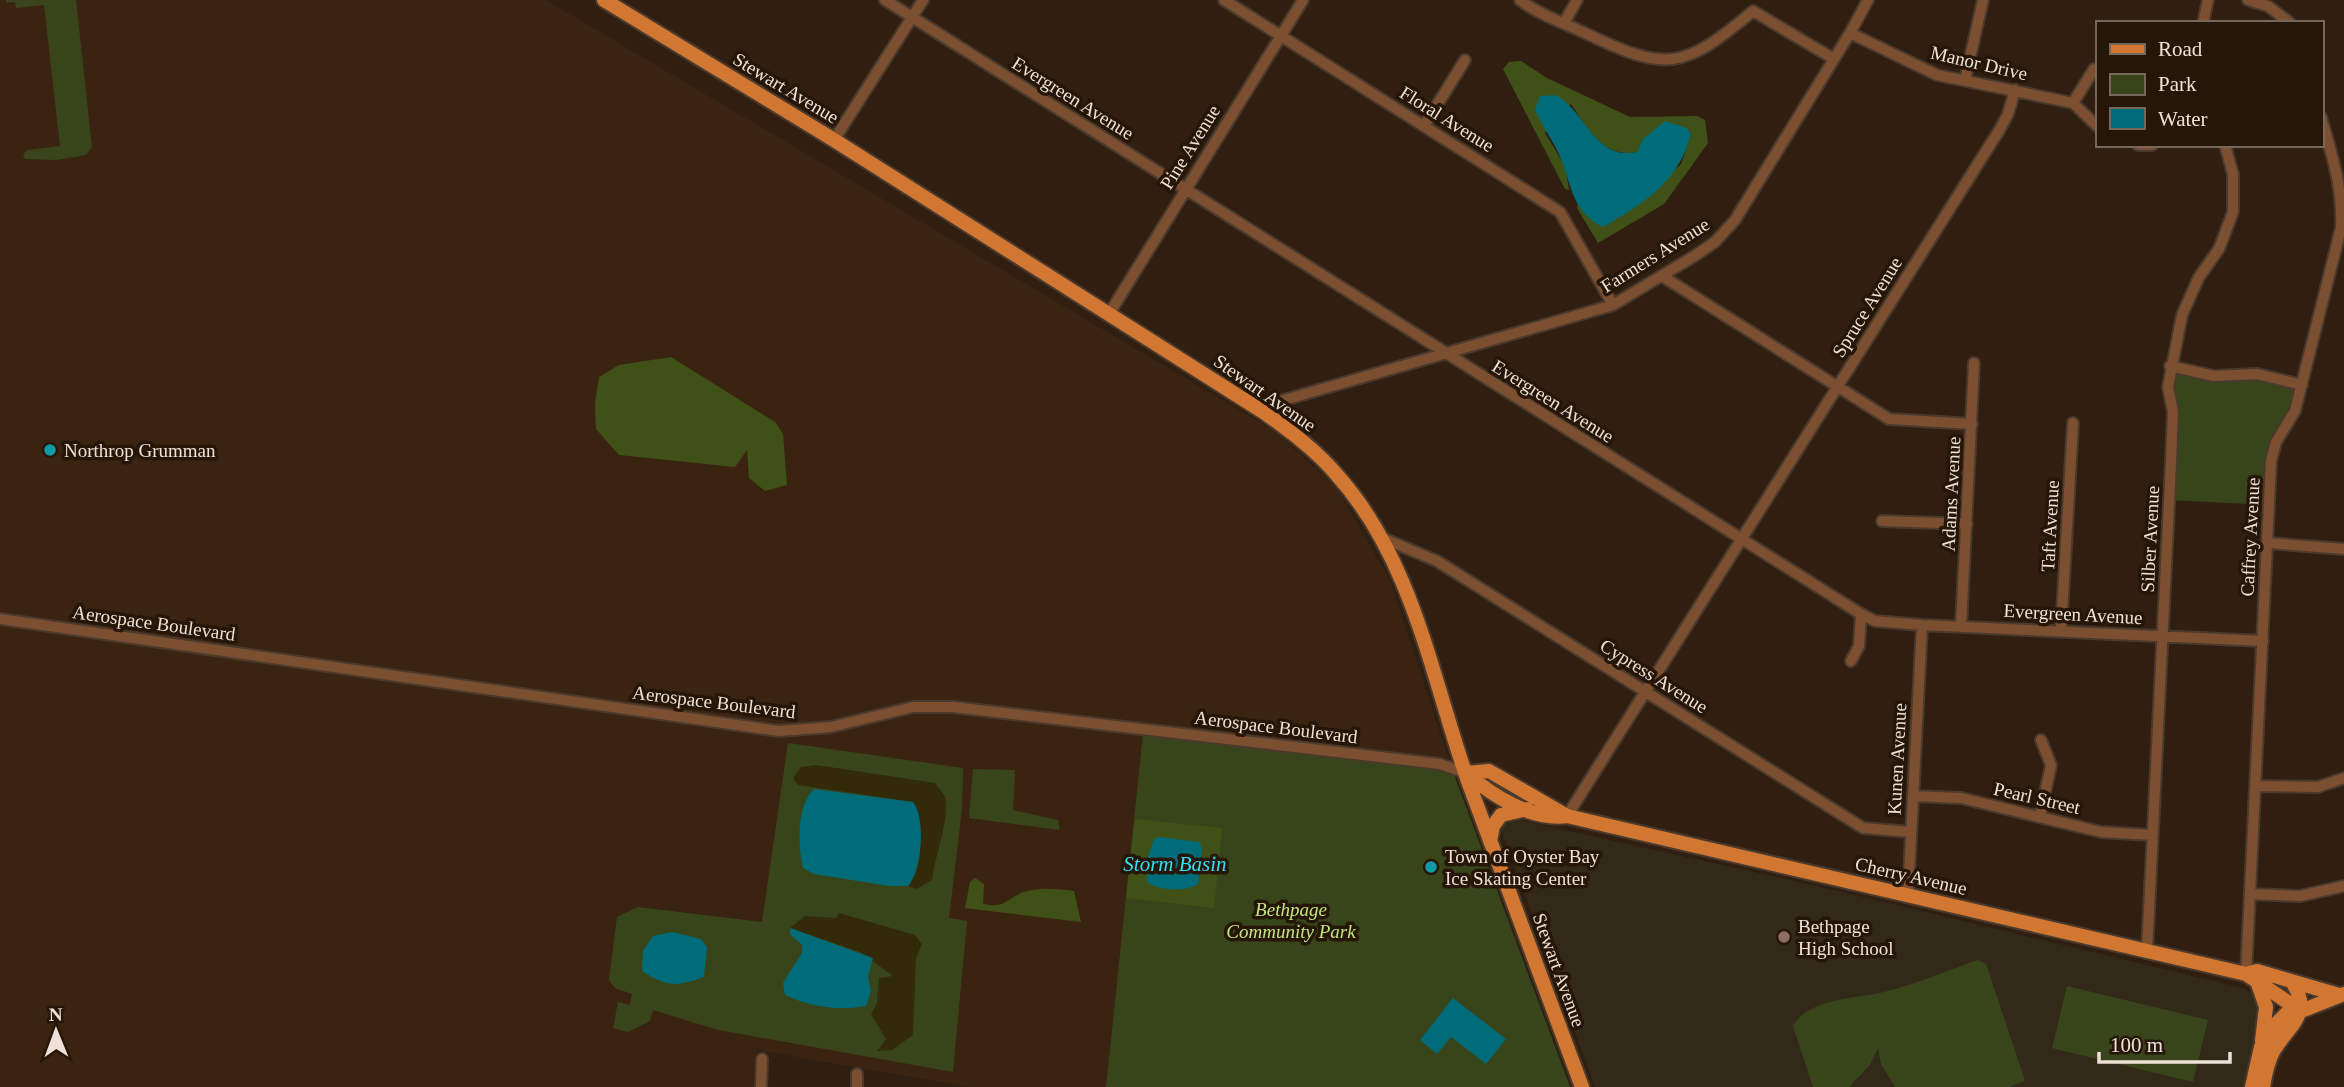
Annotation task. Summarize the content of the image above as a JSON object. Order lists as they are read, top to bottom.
{
  "streets": {
    "main road": ["Stewart Avenue", "Cherry Avenue"],
    "street": [
      "Manor Drive",
      "Evergreen Avenue",
      "Floral Avenue",
      "Pine Avenue",
      "Farmers Avenue",
      "Spruce Avenue",
      "Adams Avenue",
      "Taft Avenue",
      "Caffrey Avenue",
      "Silber Avenue",
      "Aerospace Boulevard",
      "Cypress Avenue",
      "Kunen Avenue",
      "Pearl Street"
    ]
  },
  "crossings": [
    ["Manor Drive", "Farmers Avenue"],
    ["Manor Drive", "Spruce Avenue"],
    ["Stewart Avenue", "Pine Avenue"],
    ["Stewart Avenue", "Farmers Avenue"],
    ["Stewart Avenue", "Aerospace Boulevard"],
    ["Stewart Avenue", "Cypress Avenue"],
    ["Stewart Avenue", "Cherry Avenue"],
    ["Evergreen Avenue", "Pine Avenue"],
    ["Evergreen Avenue", "Farmers Avenue"],
    ["Evergreen Avenue", "Spruce Avenue"],
    ["Evergreen Avenue", "Adams Avenue"],
    ["Evergreen Avenue", "Taft Avenue"],
    ["Evergreen Avenue", "Caffrey Avenue"],
    ["Evergreen Avenue", "Silber Avenue"],
    ["Evergreen Avenue", "Kunen Avenue"],
    ["Floral Avenue", "Pine Avenue"],
    ["Floral Avenue", "Farmers Avenue"],
    ["Spruce Avenue", "Cypress Avenue"],
    ["Spruce Avenue", "Cherry Avenue"],
    ["Caffrey Avenue", "Cherry Avenue"],
    ["Silber Avenue", "Pearl Street"],
    ["Silber Avenue", "Cherry Avenue"],
    ["Aerospace Boulevard", "Cherry Avenue"],
    ["Cypress Avenue", "Kunen Avenue"],
    ["Kunen Avenue", "Pearl Street"],
    ["Kunen Avenue", "Cherry Avenue"]
  ],
  "water": ["Storm Basin"],
  "parks": ["Bethpage Community Park"],
  "places": ["Northrop Grumman", "Town of Oyster Bay Ice Skating Center", "Bethpage High School"],
  "legend": ["Road", "Park", "Water"],
  "scale_bar": "100 m",
  "north": "top"
}
